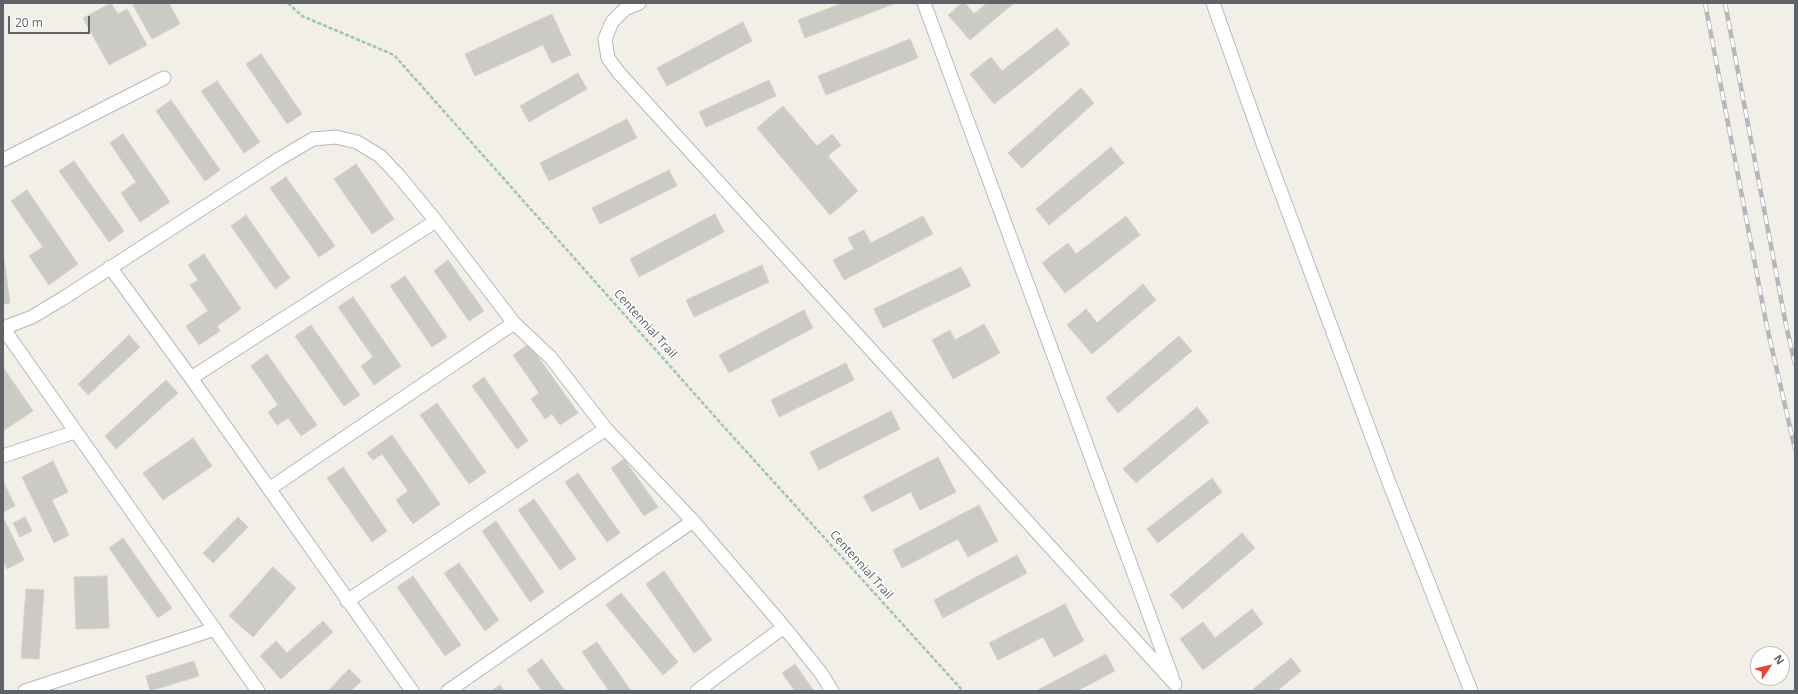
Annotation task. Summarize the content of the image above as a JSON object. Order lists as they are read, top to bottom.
{
  "streets": {
    "path": ["Centennial Trail"]
  },
  "scale_bar": "20 m",
  "north": "top right"
}
